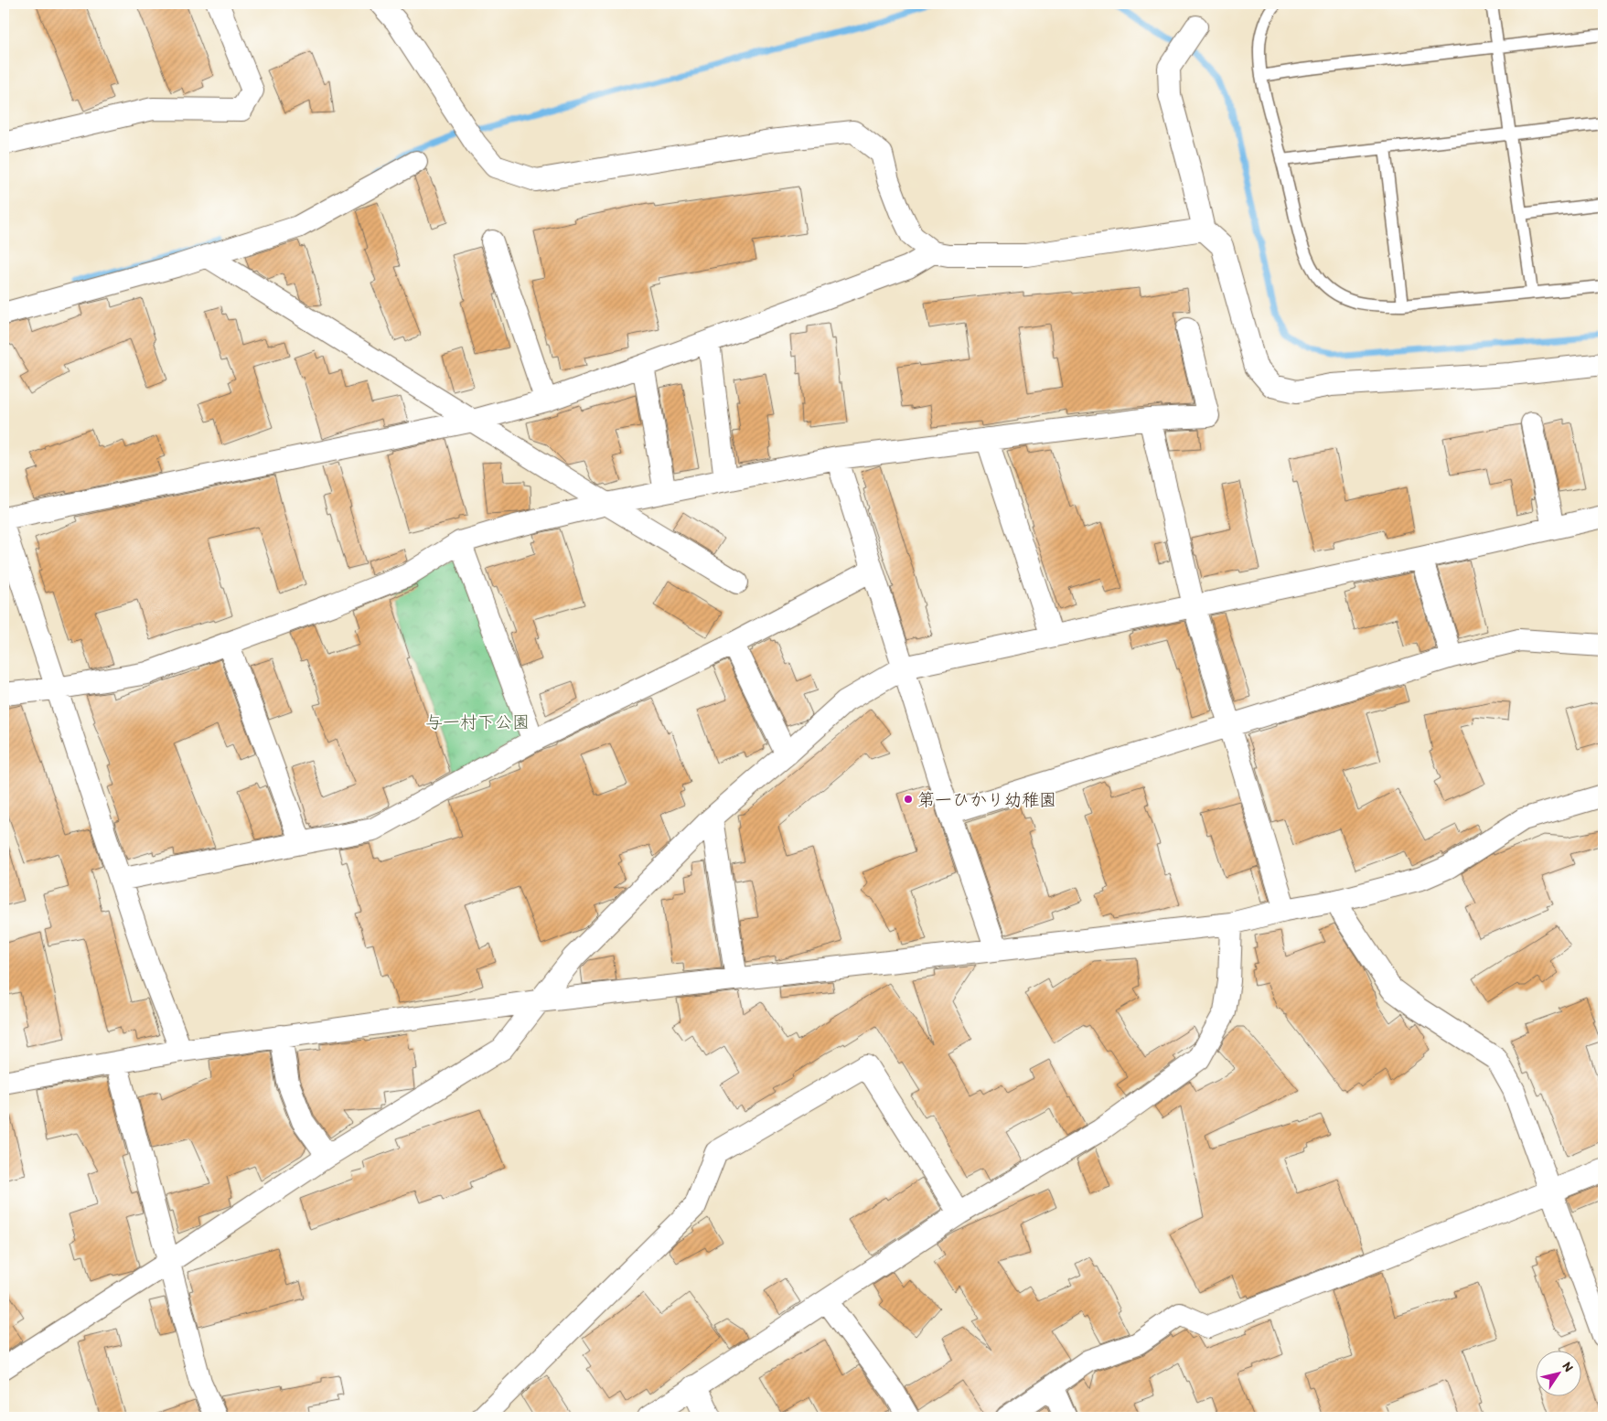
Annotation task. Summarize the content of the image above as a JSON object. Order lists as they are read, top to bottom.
{
  "parks": ["与一村下公園"],
  "places": ["第一ひかり幼稚園"],
  "north": "top right"
}
